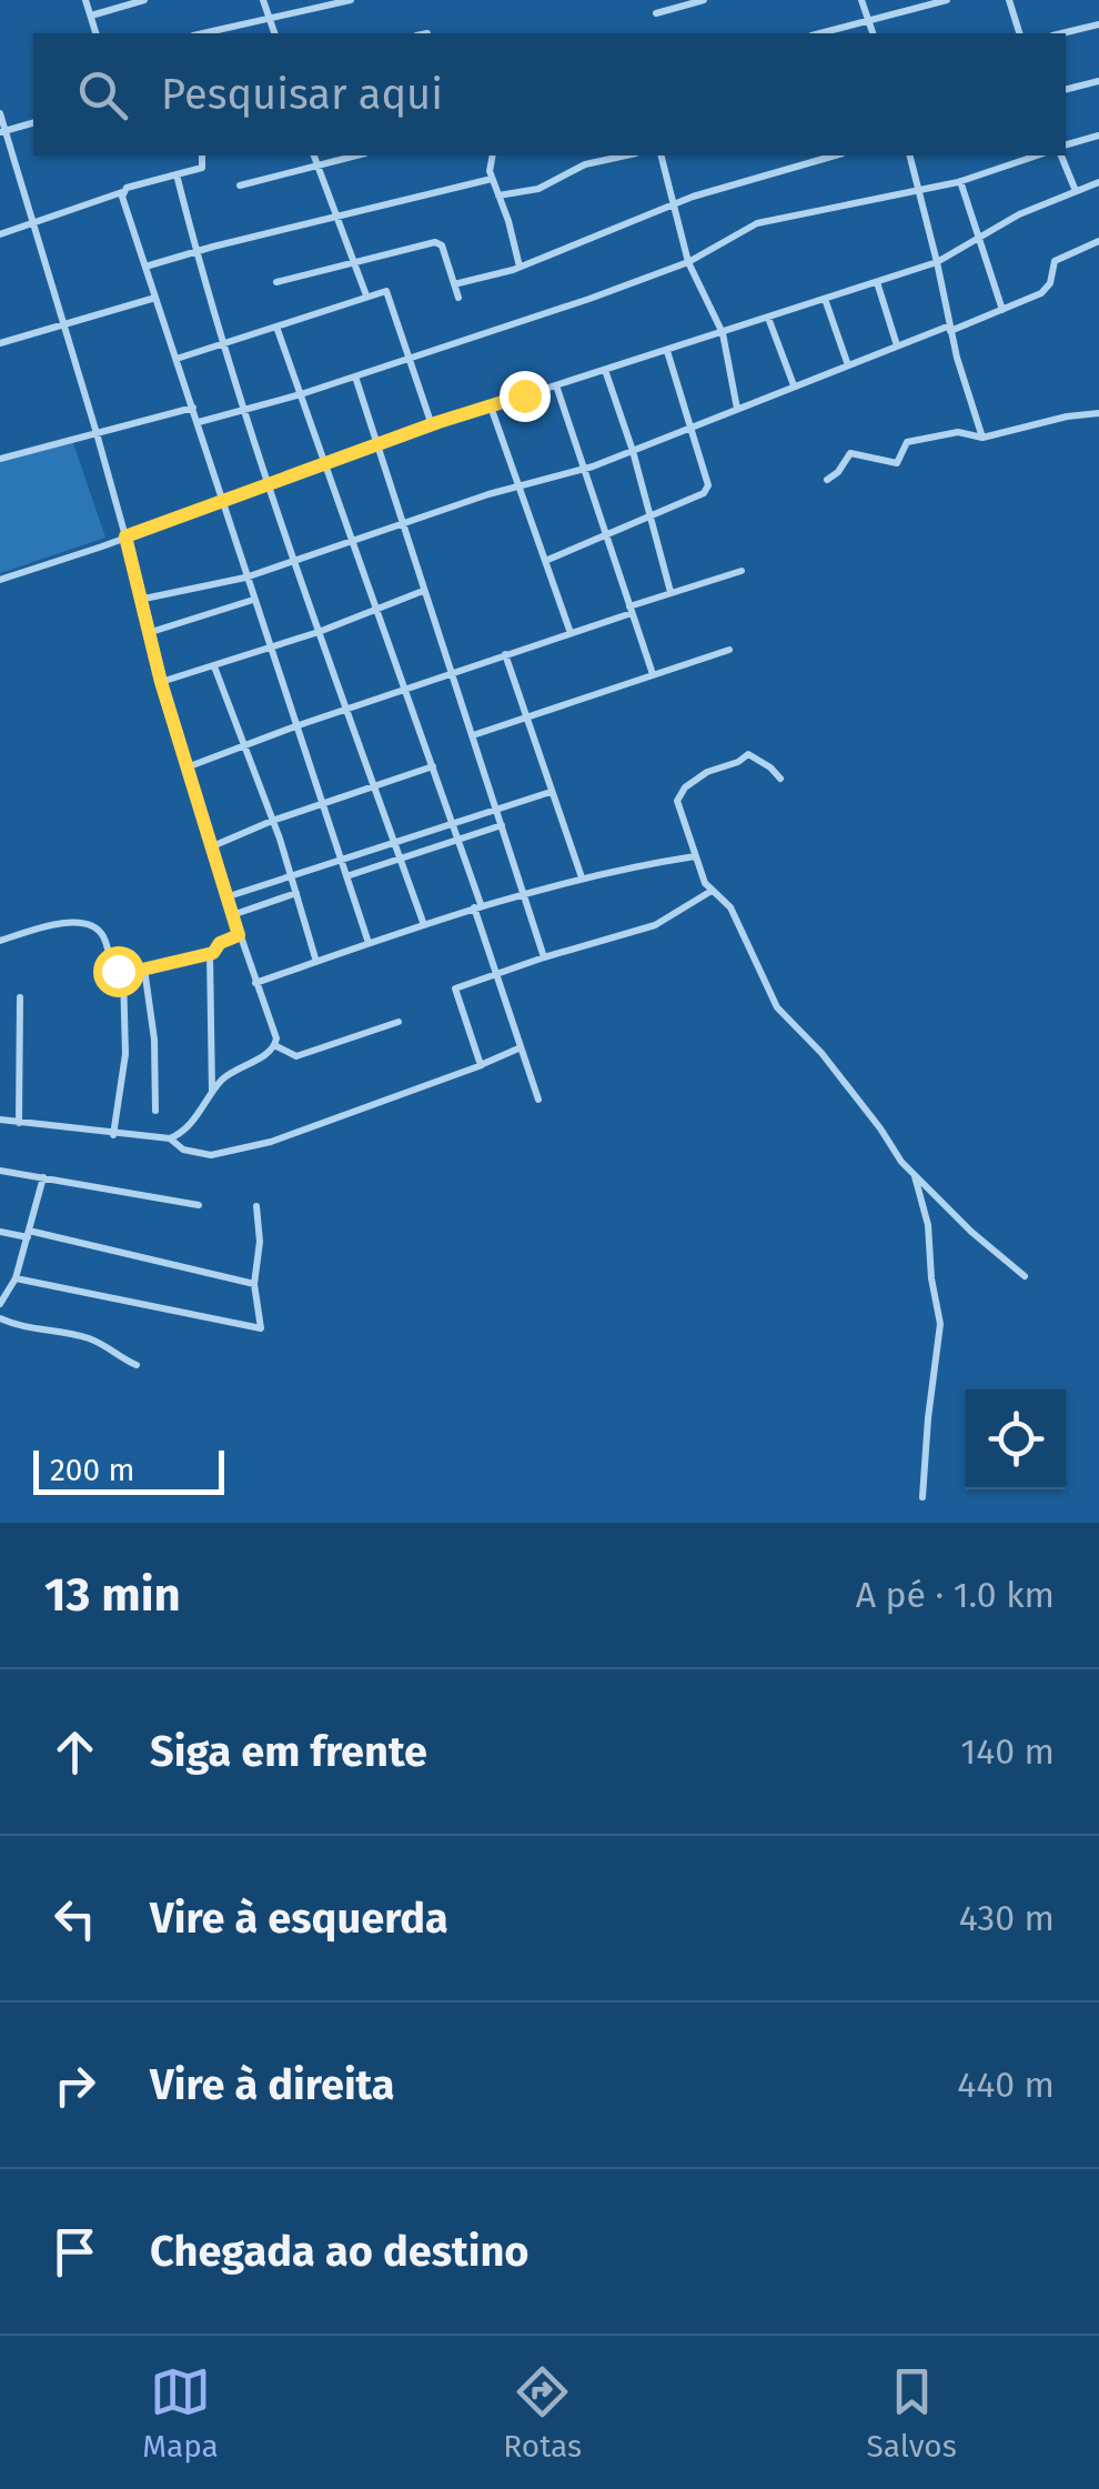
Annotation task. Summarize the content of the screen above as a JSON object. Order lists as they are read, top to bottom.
{
  "scale_bar": "200 m",
  "page": {
    "search": "Pesquisar aqui",
    "scale": "200 m",
    "heading": ["13 min", "A pé · 1.0 km"],
    "list": [
      ["Siga em frente", "140 m"],
      ["Vire à esquerda", "430 m"],
      ["Vire à direita", "440 m"],
      "Chegada ao destino"
    ],
    "nav": ["Mapa", "Rotas", "Salvos"]
  }
}
